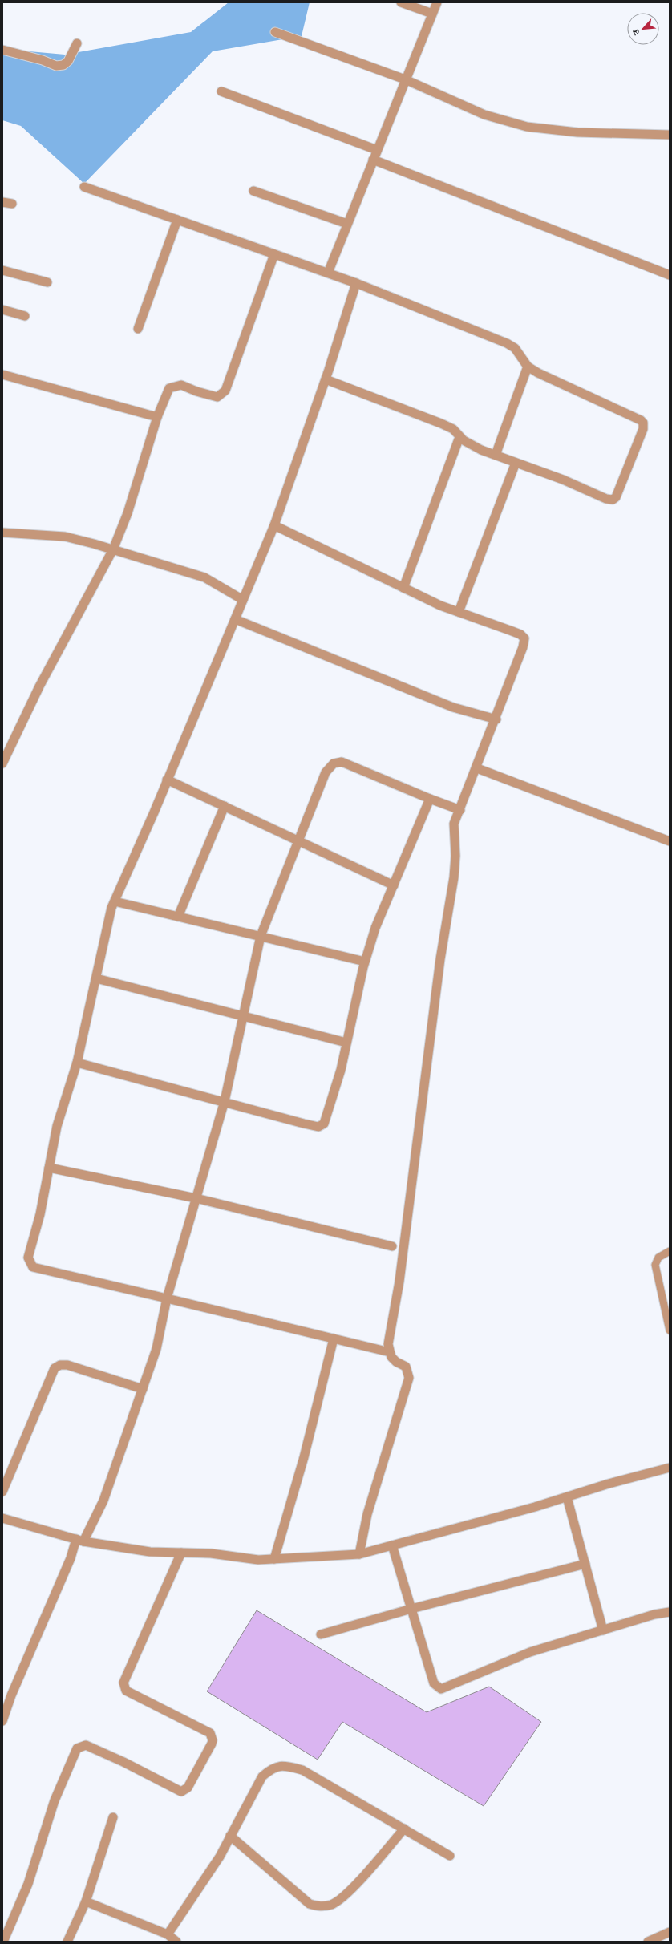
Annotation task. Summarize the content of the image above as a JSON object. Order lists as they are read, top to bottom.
{
  "north": "bottom left"
}
